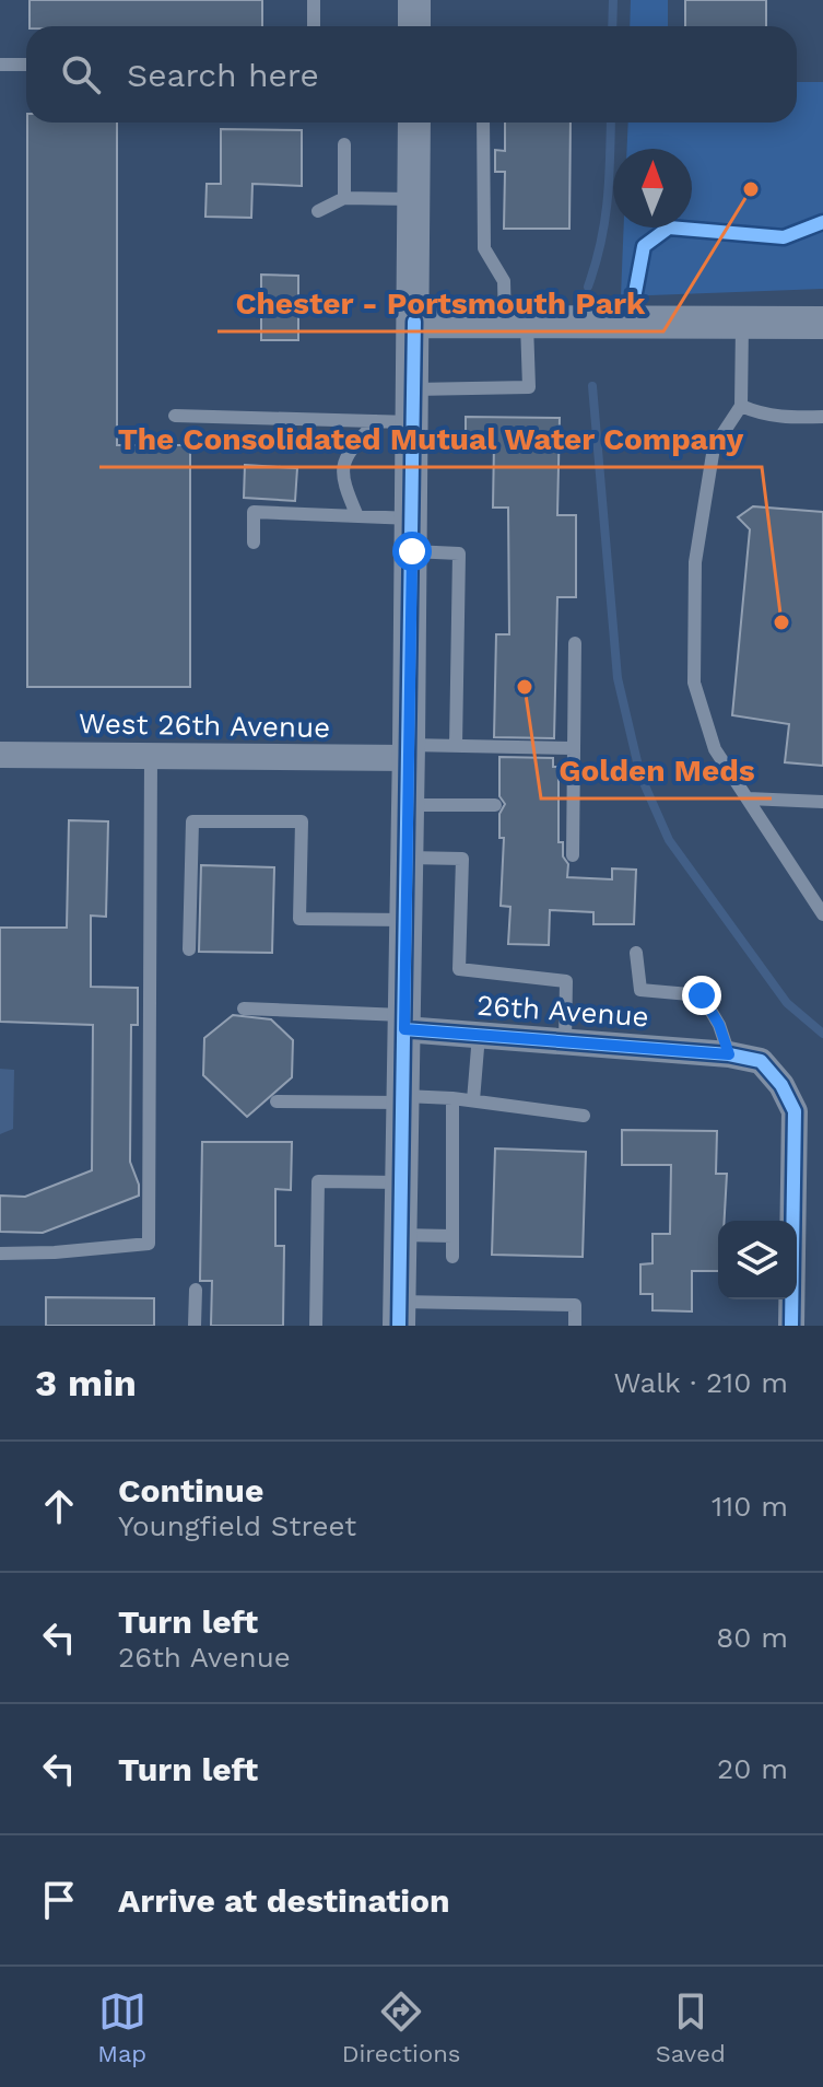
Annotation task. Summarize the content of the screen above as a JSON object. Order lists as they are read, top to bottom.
{
  "streets": {
    "street": ["West 26th Avenue", "26th Avenue"]
  },
  "places": ["Chester - Portsmouth Park", "The Consolidated Mutual Water Company", "Golden Meds"],
  "north": "top",
  "page": {
    "search": "Search here",
    "heading": ["3 min", "Walk · 210 m"],
    "list": [
      ["Continue", "Youngfield Street", "110 m"],
      ["Turn left", "26th Avenue", "80 m"],
      ["Turn left", "20 m"],
      "Arrive at destination"
    ],
    "nav": ["Map", "Directions", "Saved"]
  }
}
